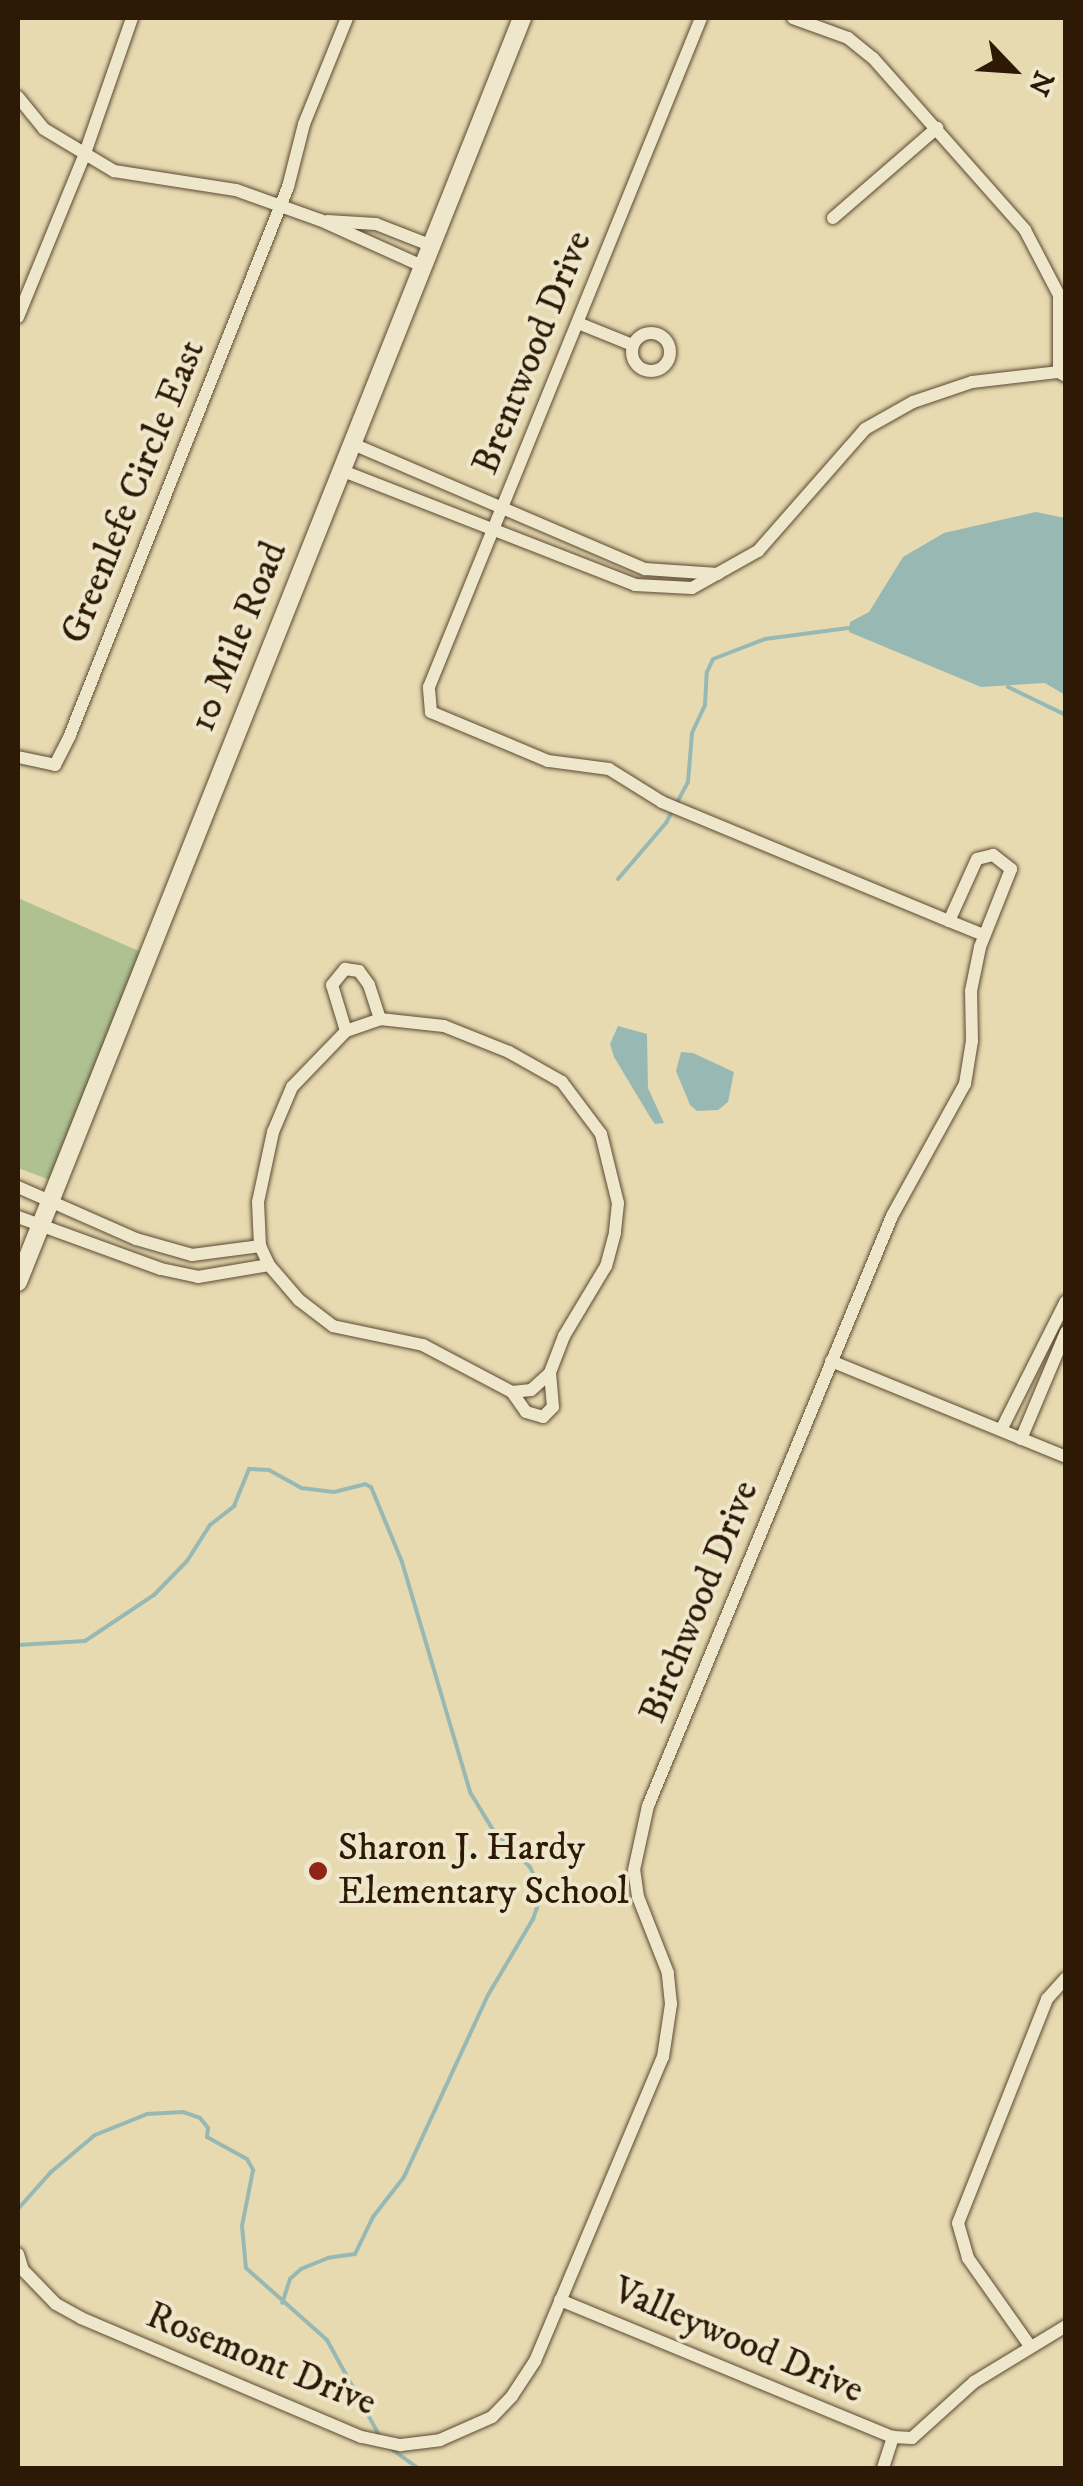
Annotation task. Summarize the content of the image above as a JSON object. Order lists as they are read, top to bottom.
{
  "streets": {
    "main road": ["10 Mile Road"],
    "street": [
      "Brentwood Drive",
      "Greenlefe Circle East",
      "Birchwood Drive",
      "Valleywood Drive",
      "Rosemont Drive"
    ]
  },
  "crossings": [
    ["Brentwood Drive", "Birchwood Drive"],
    ["Birchwood Drive", "Valleywood Drive"],
    ["Birchwood Drive", "Rosemont Drive"],
    ["Valleywood Drive", "Rosemont Drive"]
  ],
  "places": ["Sharon J. Hardy Elementary School"],
  "north": "bottom right"
}
